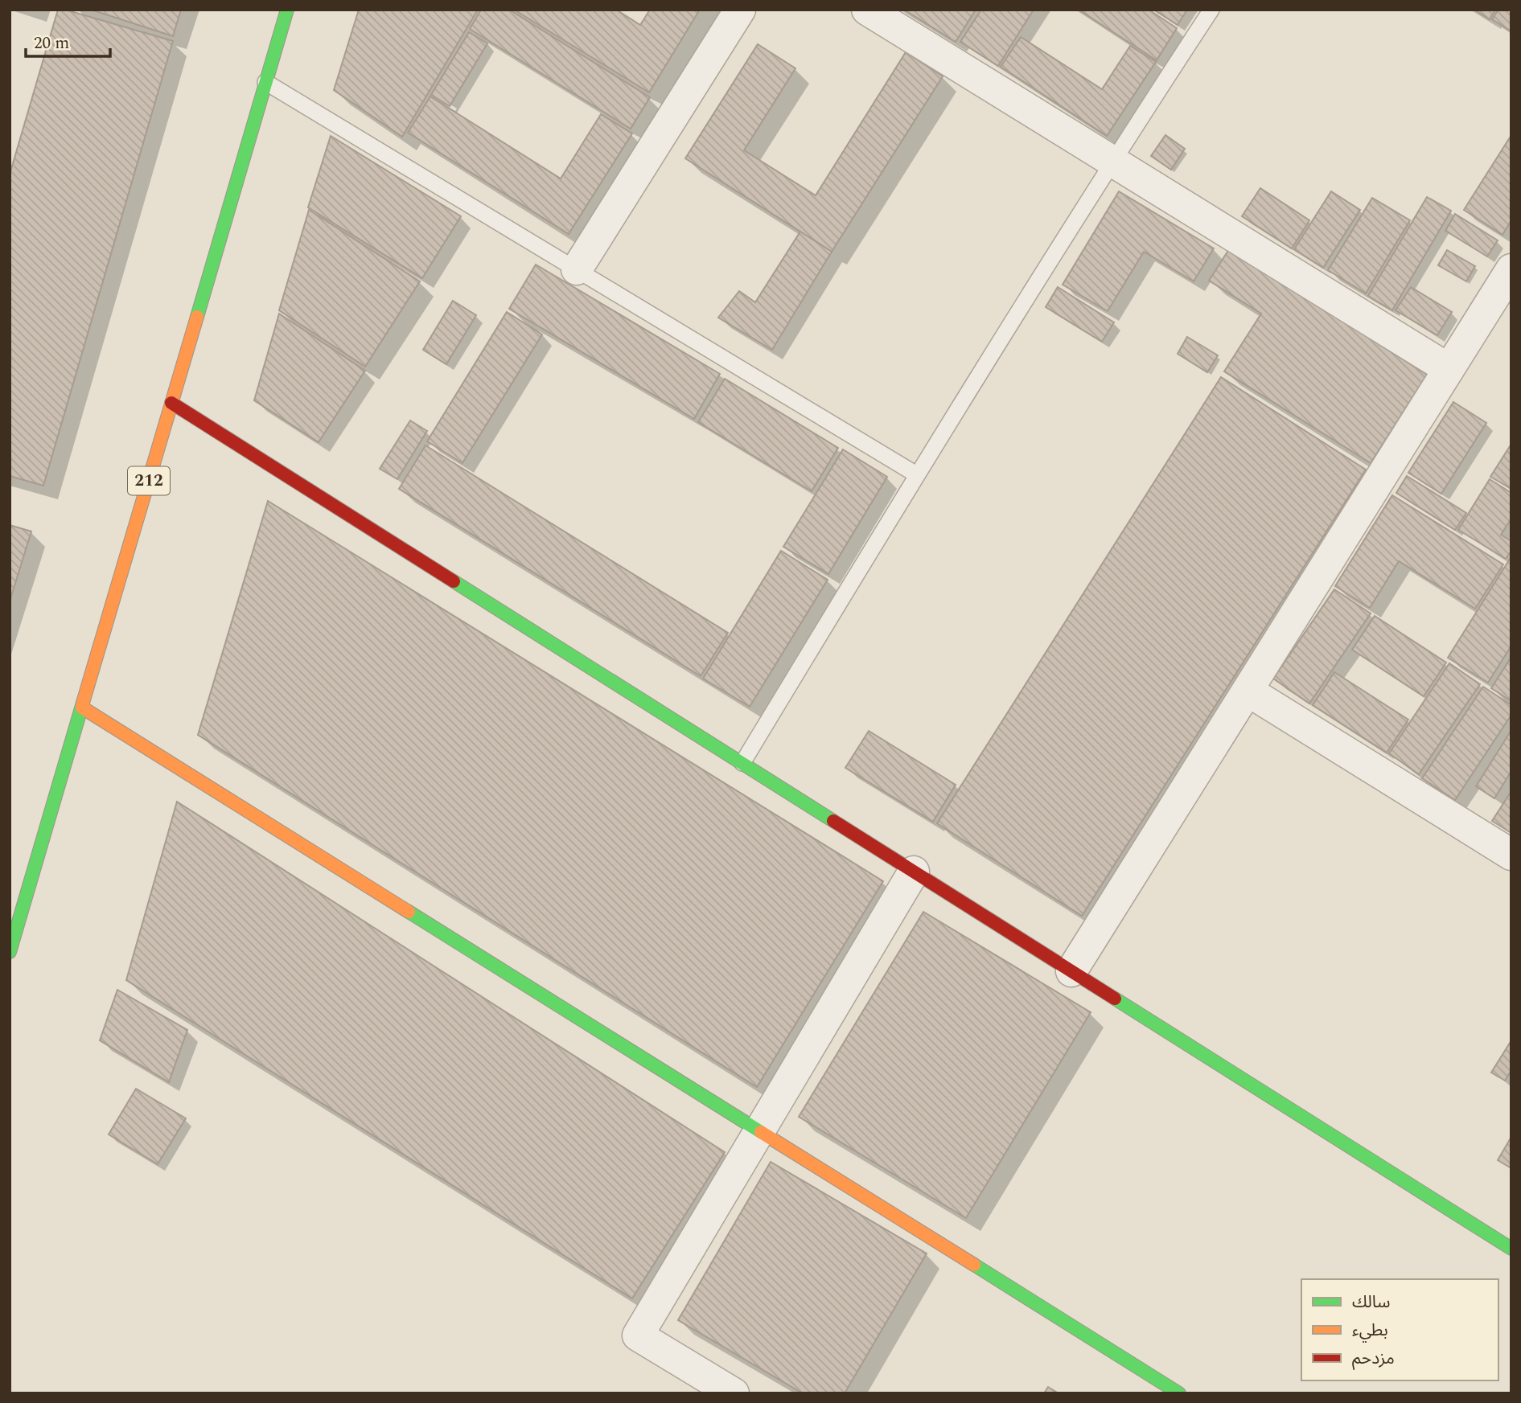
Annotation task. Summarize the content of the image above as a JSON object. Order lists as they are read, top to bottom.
{
  "streets": {
    "street": ["212"]
  },
  "legend": ["سالك", "بطيء", "مزدحم"],
  "scale_bar": "20 m"
}
